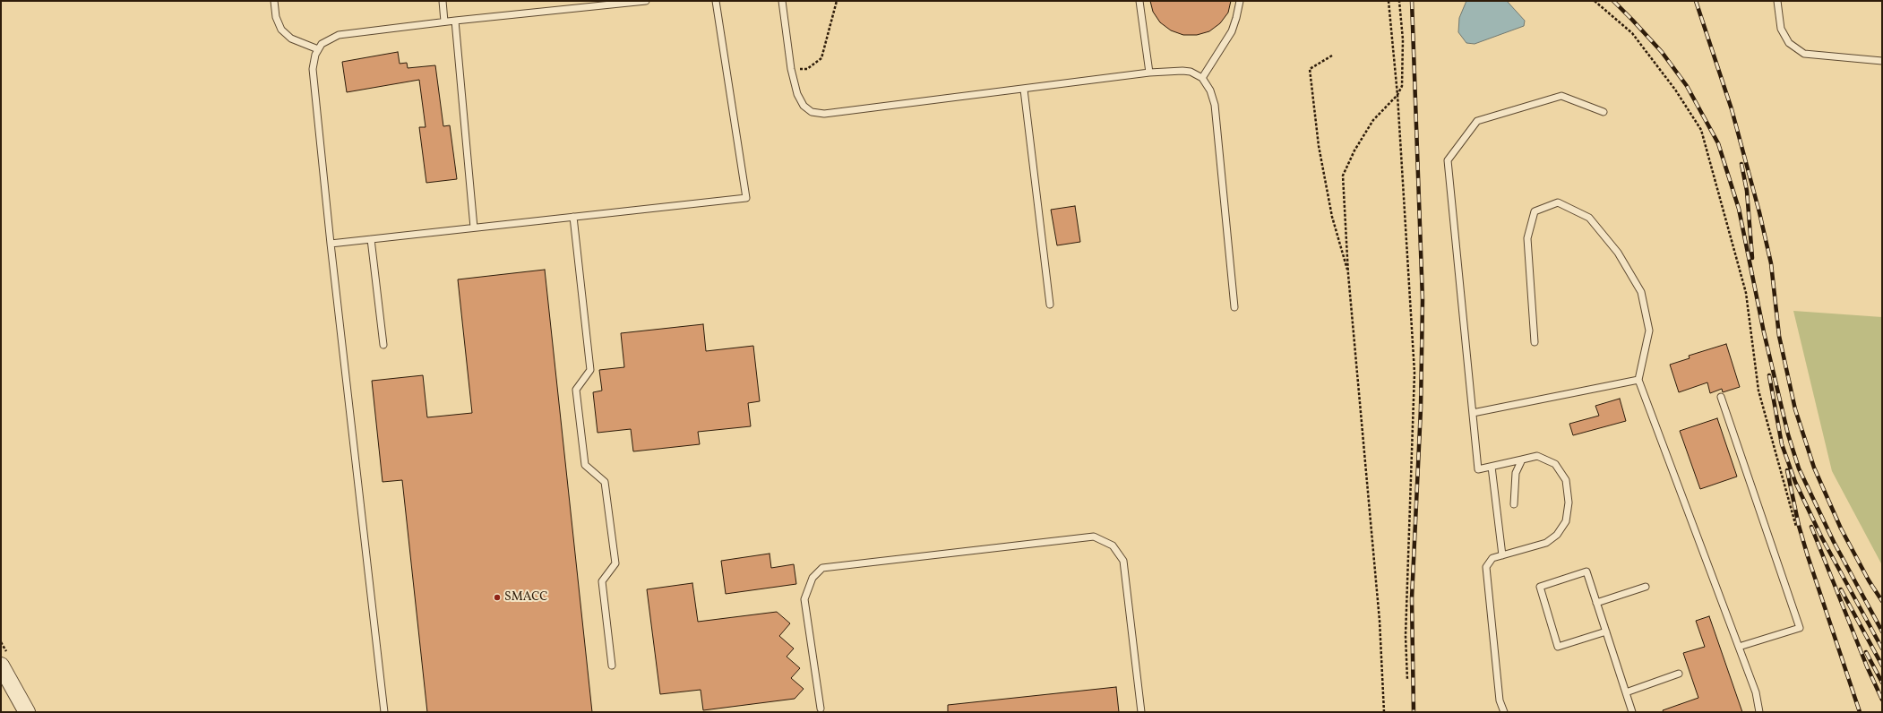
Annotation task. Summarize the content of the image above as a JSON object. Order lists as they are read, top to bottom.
{
  "places": ["SMACC"]
}
